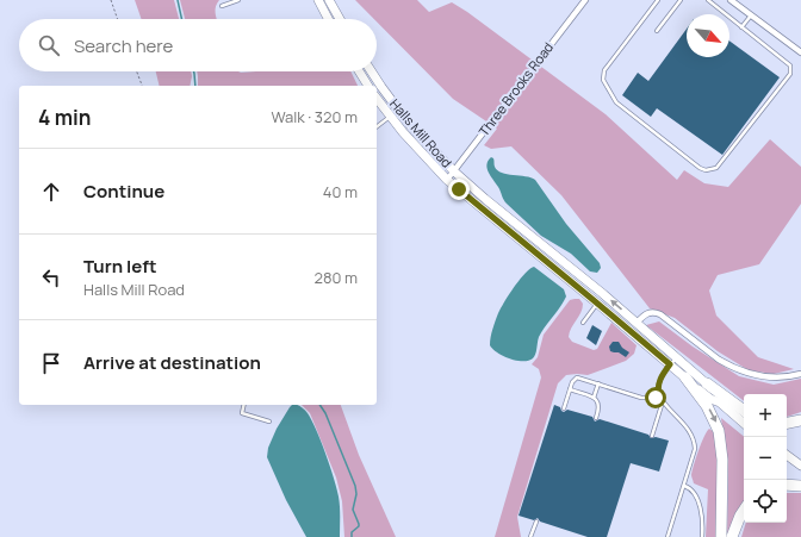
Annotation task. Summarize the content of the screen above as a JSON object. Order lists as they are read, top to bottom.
{
  "streets": {
    "main road": ["Halls Mill Road"],
    "street": ["Three Brooks Road"]
  },
  "crossings": [
    ["Three Brooks Road", "Halls Mill Road"]
  ],
  "north": "bottom right",
  "page": {
    "search": "Search here",
    "heading": ["4 min", "Walk · 320 m"],
    "list": [
      ["Continue", "40 m"],
      ["Turn left", "Halls Mill Road", "280 m"],
      "Arrive at destination"
    ],
    "map_buttons": ["+", "−"]
  }
}
